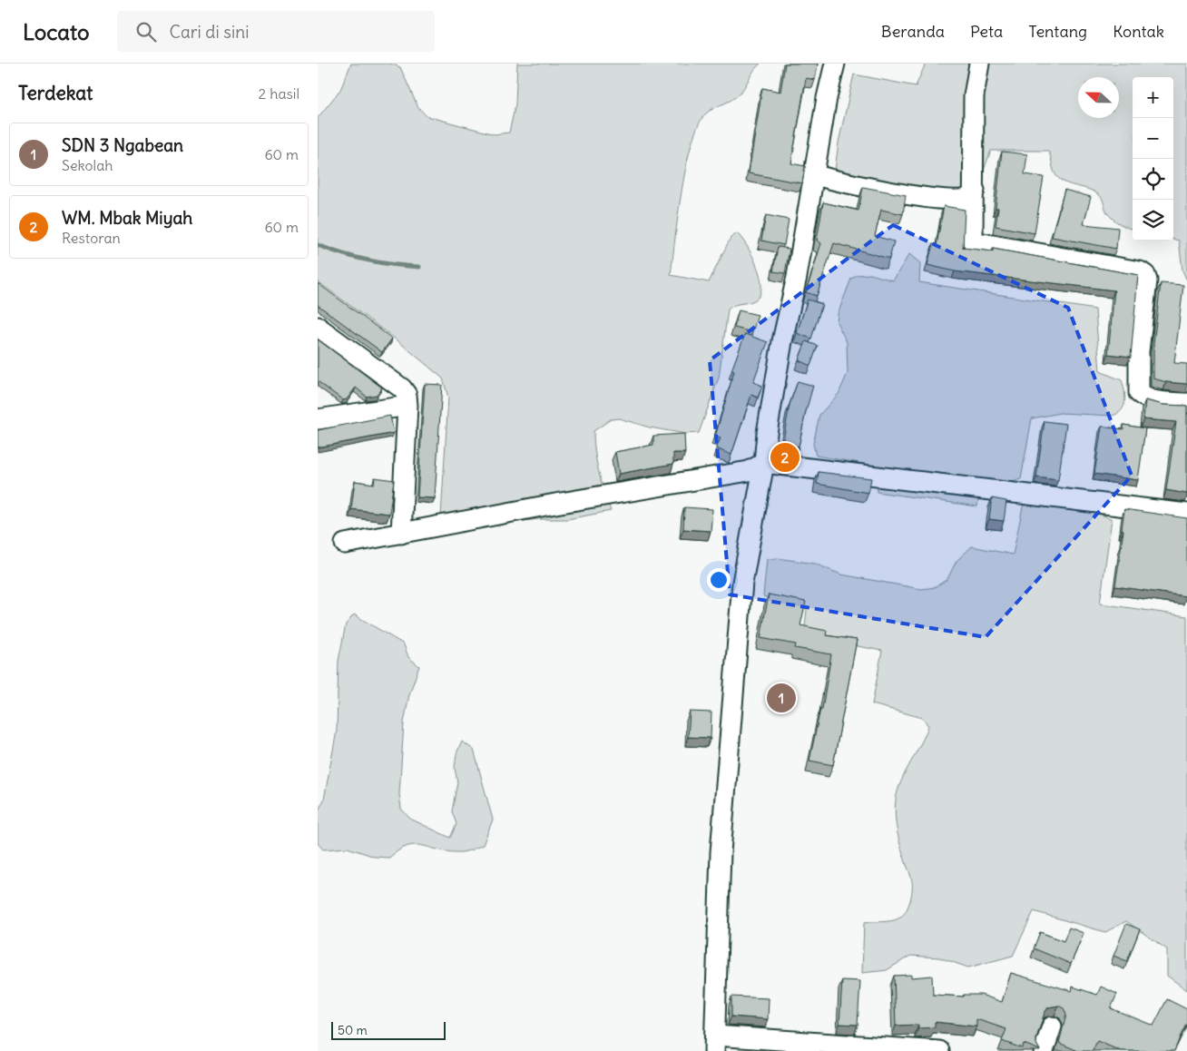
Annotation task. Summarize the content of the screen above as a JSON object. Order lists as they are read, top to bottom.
{
  "scale_bar": "50 m",
  "north": "left",
  "page": {
    "header": "Locato",
    "search": "Cari di sini",
    "nav": [
      "Beranda",
      "Peta",
      "Tentang",
      "Kontak"
    ],
    "heading": ["Terdekat", "2 hasil"],
    "map_buttons": ["+", "−"],
    "list": [
      {
        "mark": "1",
        "name": "SDN 3 Ngabean",
        "note": "Sekolah",
        "value": "60 m"
      },
      {
        "mark": "2",
        "name": "WM. Mbak Miyah",
        "note": "Restoran",
        "value": "60 m"
      }
    ],
    "pins": ["2", "1"],
    "scale": "50 m"
  }
}
